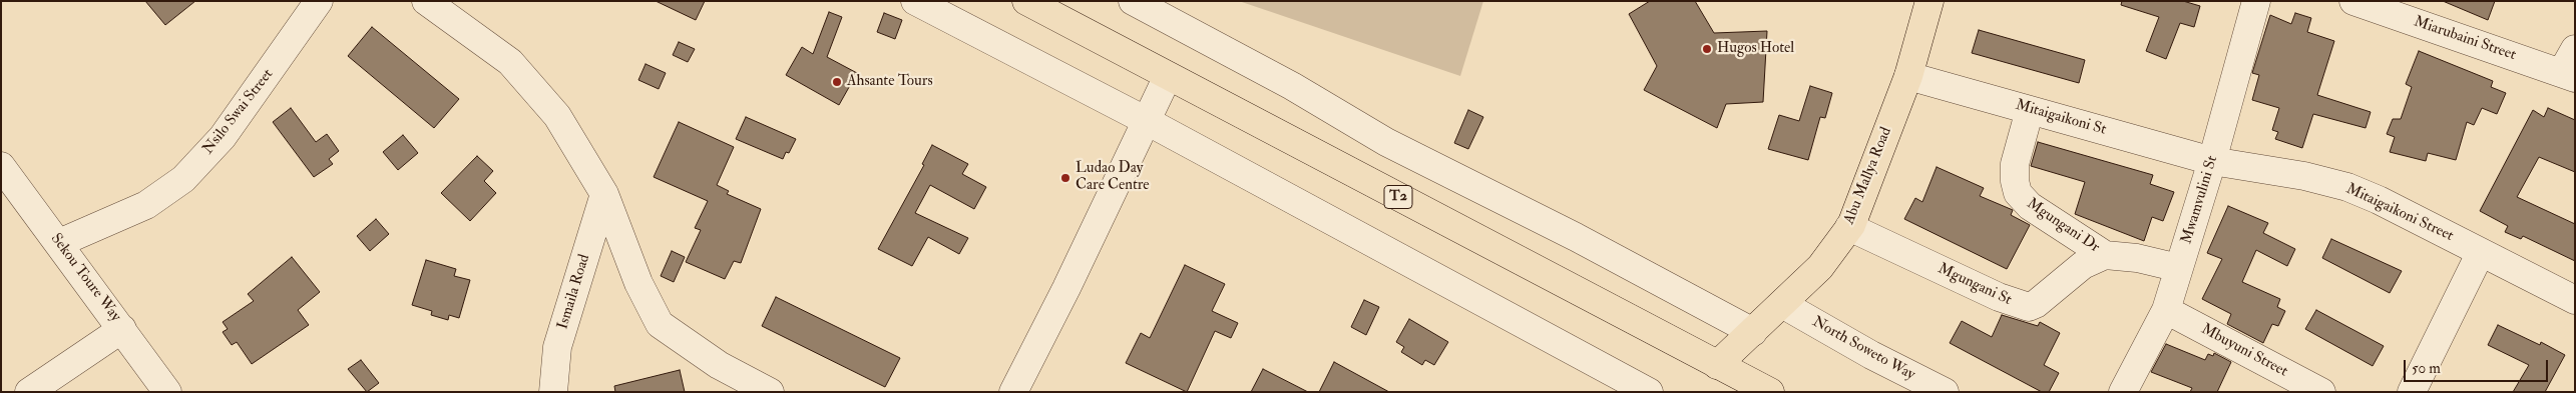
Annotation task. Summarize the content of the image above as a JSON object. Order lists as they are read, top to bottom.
{
  "streets": {
    "main road": ["Abu Mallya Road", "T2"],
    "street": [
      "Miarubaini Street",
      "Nsilo Swai Street",
      "Mitaigaikoni St",
      "Mwamvulini St",
      "Mitaigaikoni Street",
      "Mgungani Dr",
      "Sekou Toure Way",
      "Mgungani St",
      "Ismaila Road",
      "North Soweto Way",
      "Mbuyuni Street"
    ]
  },
  "crossings": [
    ["Nsilo Swai Street", "Sekou Toure Way"],
    ["Mitaigaikoni St", "Abu Mallya Road"],
    ["Mitaigaikoni St", "Mwamvulini St"],
    ["Mitaigaikoni St", "Mitaigaikoni Street"],
    ["Mitaigaikoni St", "Mgungani Dr"],
    ["Abu Mallya Road", "T2"],
    ["Abu Mallya Road", "Mgungani St"],
    ["Abu Mallya Road", "North Soweto Way"],
    ["Mwamvulini St", "Mitaigaikoni Street"],
    ["Mwamvulini St", "Mgungani St"],
    ["Mwamvulini St", "Mbuyuni Street"],
    ["Mgungani Dr", "Mgungani St"]
  ],
  "places": ["Hugos Hotel", "Ahsante Tours", "Ludao Day Care Centre"],
  "scale_bar": "50 m"
}
